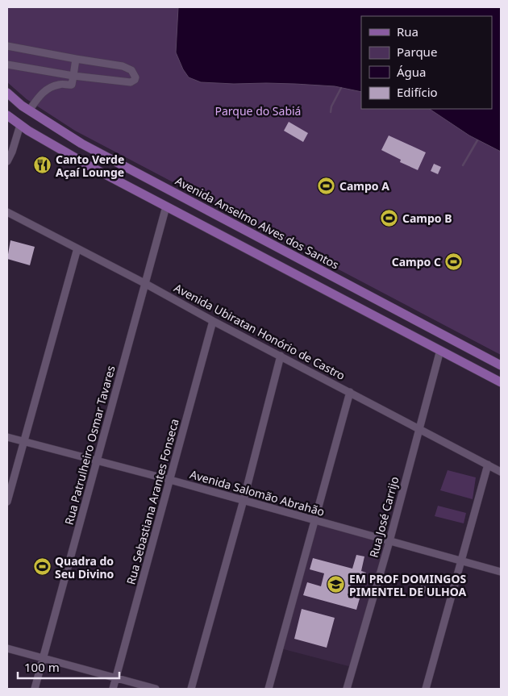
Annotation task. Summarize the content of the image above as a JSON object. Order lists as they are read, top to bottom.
{
  "streets": {
    "main road": ["Avenida Anselmo Alves dos Santos"],
    "street": [
      "Avenida Ubiratan Honório de Castro",
      "Rua Patrulheiro Osmar Tavares",
      "Avenida Salomão Abrahão",
      "Rua Sebastiana Arantes Fonseca",
      "Rua José Carrijo"
    ]
  },
  "crossings": [
    ["Avenida Ubiratan Honório de Castro", "Rua Patrulheiro Osmar Tavares"],
    ["Avenida Ubiratan Honório de Castro", "Rua Sebastiana Arantes Fonseca"],
    ["Avenida Ubiratan Honório de Castro", "Rua José Carrijo"],
    ["Rua Patrulheiro Osmar Tavares", "Avenida Salomão Abrahão"],
    ["Avenida Salomão Abrahão", "Rua Sebastiana Arantes Fonseca"],
    ["Avenida Salomão Abrahão", "Rua José Carrijo"]
  ],
  "parks": ["Parque do Sabiá"],
  "places": {
    "restaurant": ["Canto Verde Açaí Lounge"],
    "sports": [
      "Campo A",
      "Campo B",
      "Campo C",
      "Quadra do Seu Divino"
    ],
    "school or university": ["EM PROF DOMINGOS PIMENTEL DE ULHOA"]
  },
  "legend": [
    "Rua",
    "Parque",
    "Água",
    "Edifício"
  ],
  "scale_bar": "100 m"
}
